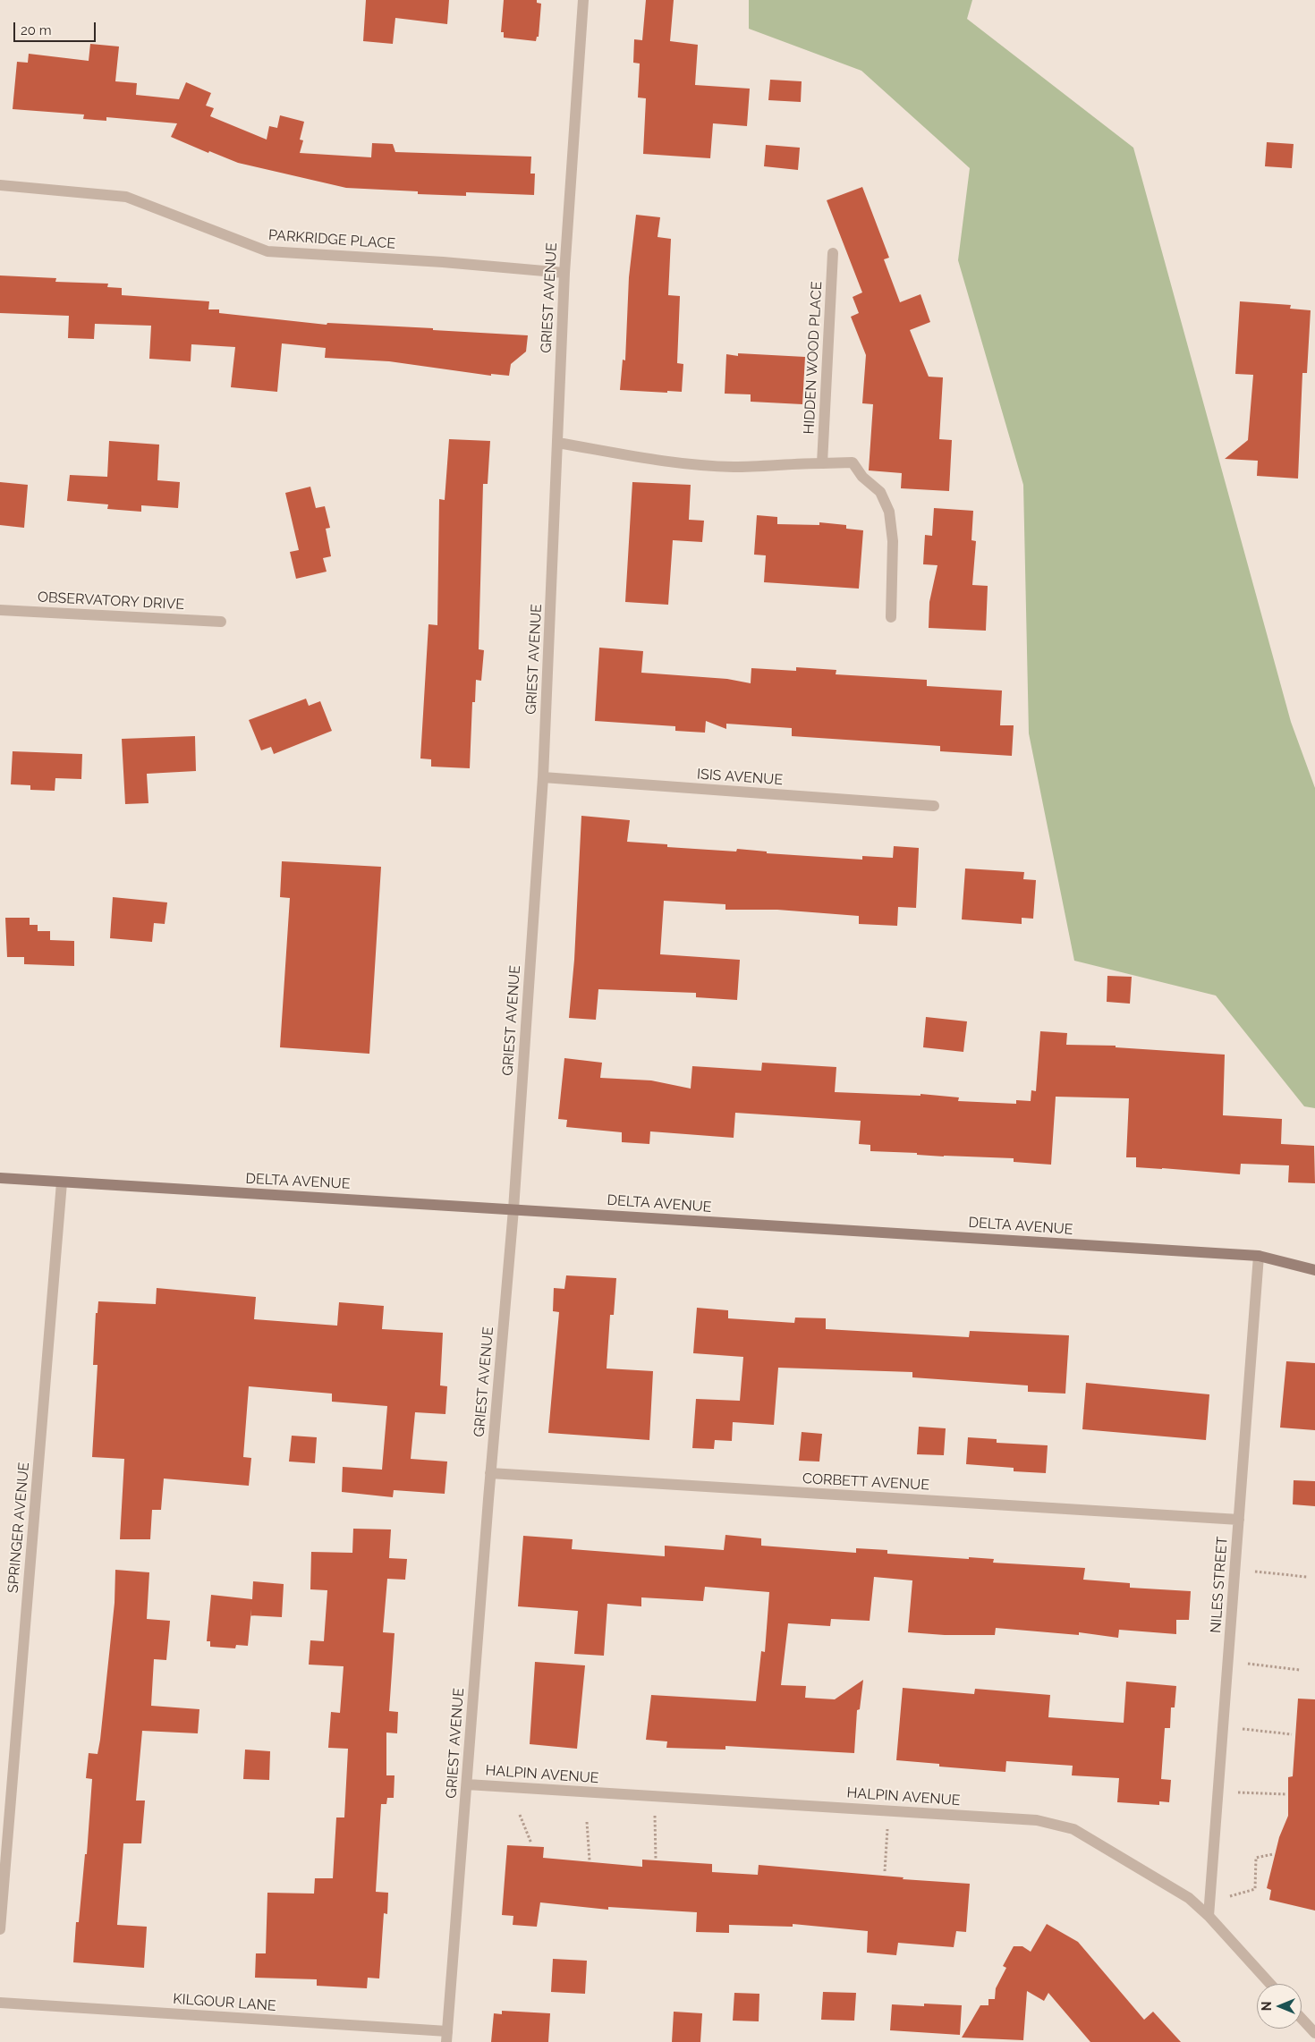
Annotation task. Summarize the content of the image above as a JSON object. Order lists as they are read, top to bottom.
{
  "streets": {
    "street": [
      "PARKRIDGE PLACE",
      "GRIEST AVENUE",
      "HIDDEN WOOD PLACE",
      "OBSERVATORY DRIVE",
      "ISIS AVENUE",
      "DELTA AVENUE",
      "CORBETT AVENUE",
      "SPRINGER AVENUE",
      "NILES STREET",
      "HALPIN AVENUE",
      "KILGOUR LANE"
    ]
  },
  "crossings": [
    ["PARKRIDGE PLACE", "GRIEST AVENUE"],
    ["GRIEST AVENUE", "ISIS AVENUE"],
    ["GRIEST AVENUE", "DELTA AVENUE"],
    ["GRIEST AVENUE", "CORBETT AVENUE"],
    ["GRIEST AVENUE", "HALPIN AVENUE"],
    ["GRIEST AVENUE", "KILGOUR LANE"],
    ["DELTA AVENUE", "SPRINGER AVENUE"],
    ["DELTA AVENUE", "NILES STREET"],
    ["CORBETT AVENUE", "NILES STREET"],
    ["NILES STREET", "HALPIN AVENUE"]
  ],
  "scale_bar": "20 m",
  "north": "left"
}
